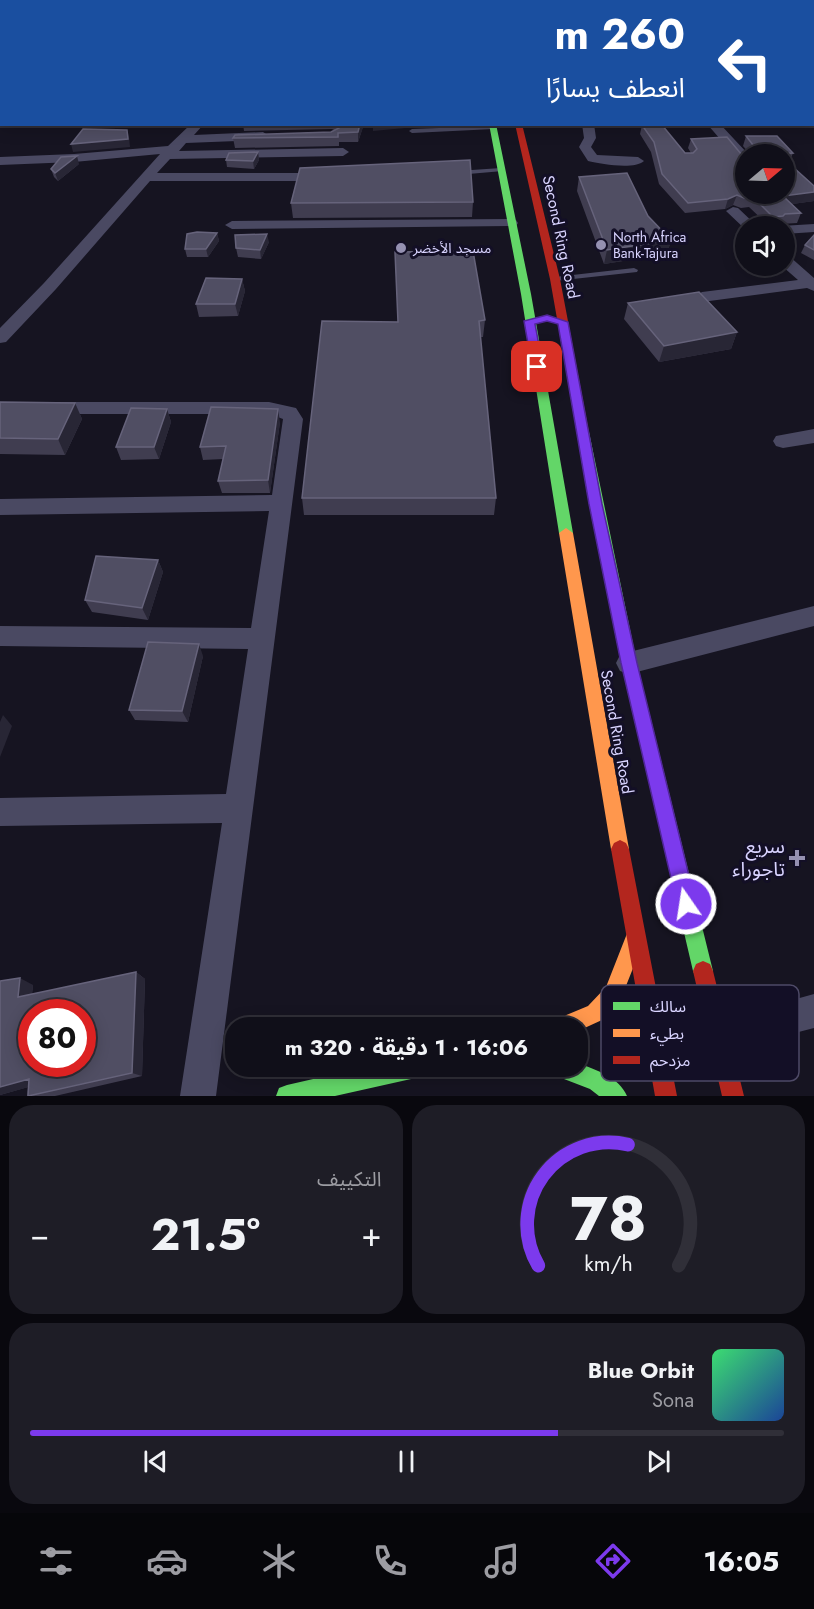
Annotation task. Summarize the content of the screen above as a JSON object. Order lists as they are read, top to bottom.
{
  "streets": {
    "main road": ["Second Ring Road"]
  },
  "places": {
    "other": ["North Africa Bank-Tajura", "مسجد الأخضر"],
    "health": ["سريع تاجوراء"]
  },
  "legend": ["سالك", "بطيء", "مزدحم"],
  "north": "right",
  "page": {
    "turn": ["260 m", "انعطف يسارًا"],
    "limit": "80",
    "trip": "16:06 · 1 دقيقة · 320 m",
    "tile": "التكييف",
    "heat": ["−", "21.5°", "+"],
    "song": ["Blue Orbit", "Sona"],
    "tabs": "16:05",
    "gauge": ["78", "km/h"]
  }
}
